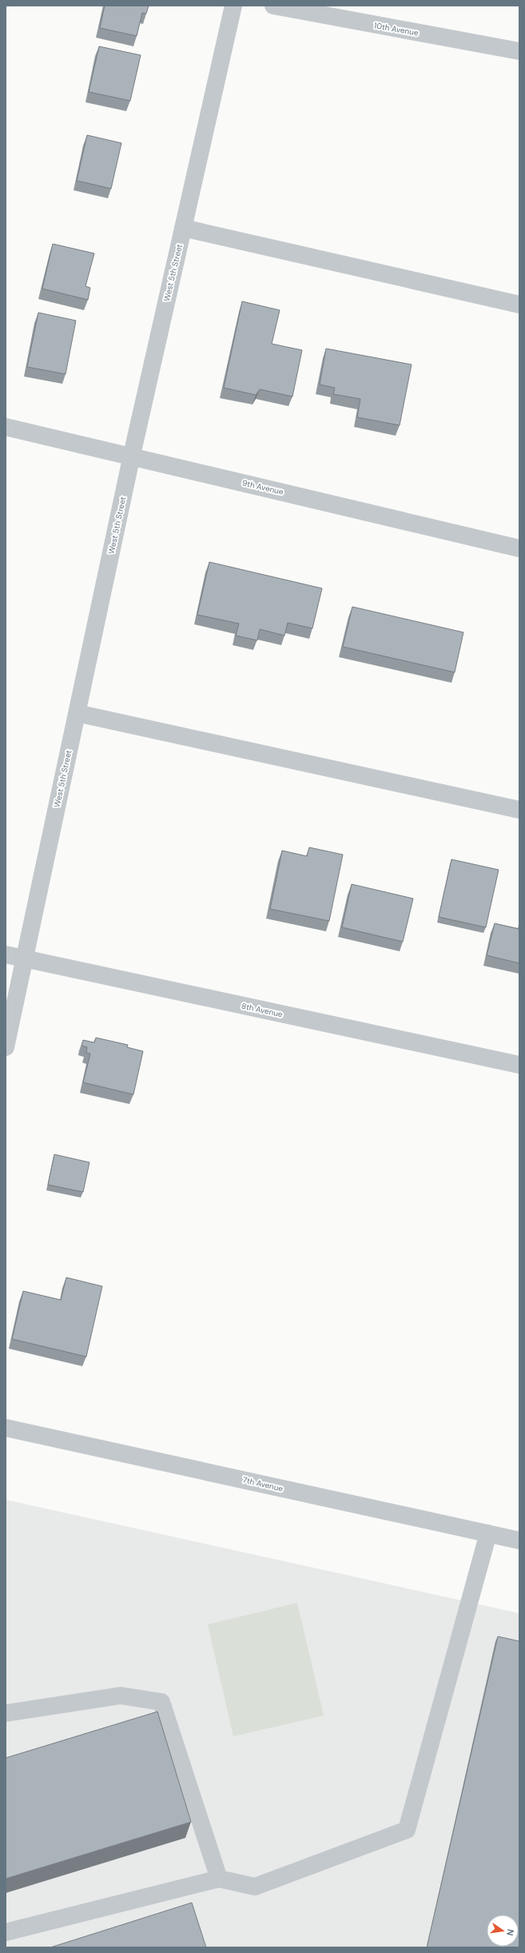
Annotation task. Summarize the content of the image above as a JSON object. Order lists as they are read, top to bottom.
{
  "streets": {
    "street": [
      "10th Avenue",
      "West 5th Street",
      "9th Avenue",
      "8th Avenue",
      "7th Avenue"
    ]
  },
  "crossings": [
    ["West 5th Street", "9th Avenue"],
    ["West 5th Street", "8th Avenue"]
  ],
  "north": "right"
}
